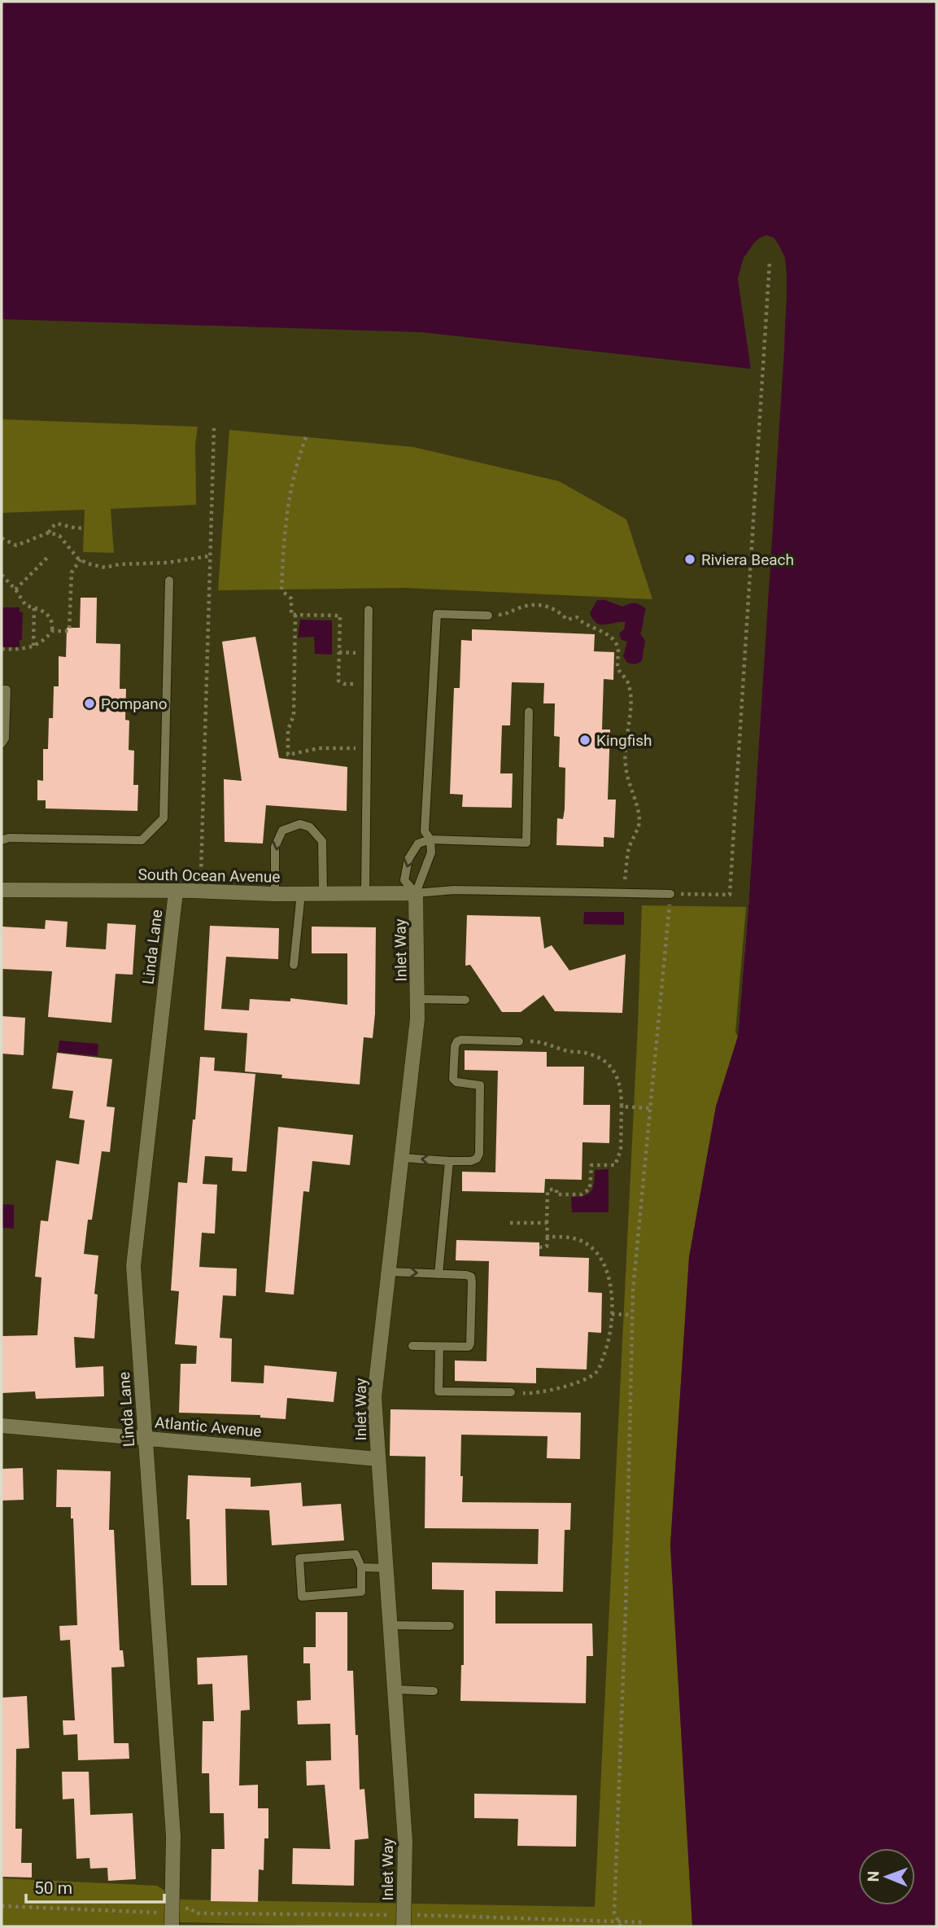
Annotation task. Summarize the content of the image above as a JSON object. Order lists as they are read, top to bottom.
{
  "streets": {
    "street": [
      "South Ocean Avenue",
      "Linda Lane",
      "Inlet Way",
      "Atlantic Avenue"
    ]
  },
  "crossings": [
    ["South Ocean Avenue", "Linda Lane"],
    ["South Ocean Avenue", "Inlet Way"],
    ["Linda Lane", "Atlantic Avenue"],
    ["Inlet Way", "Atlantic Avenue"]
  ],
  "places": ["Riviera Beach", "Pompano", "Kingfish"],
  "scale_bar": "50 m",
  "north": "left"
}
